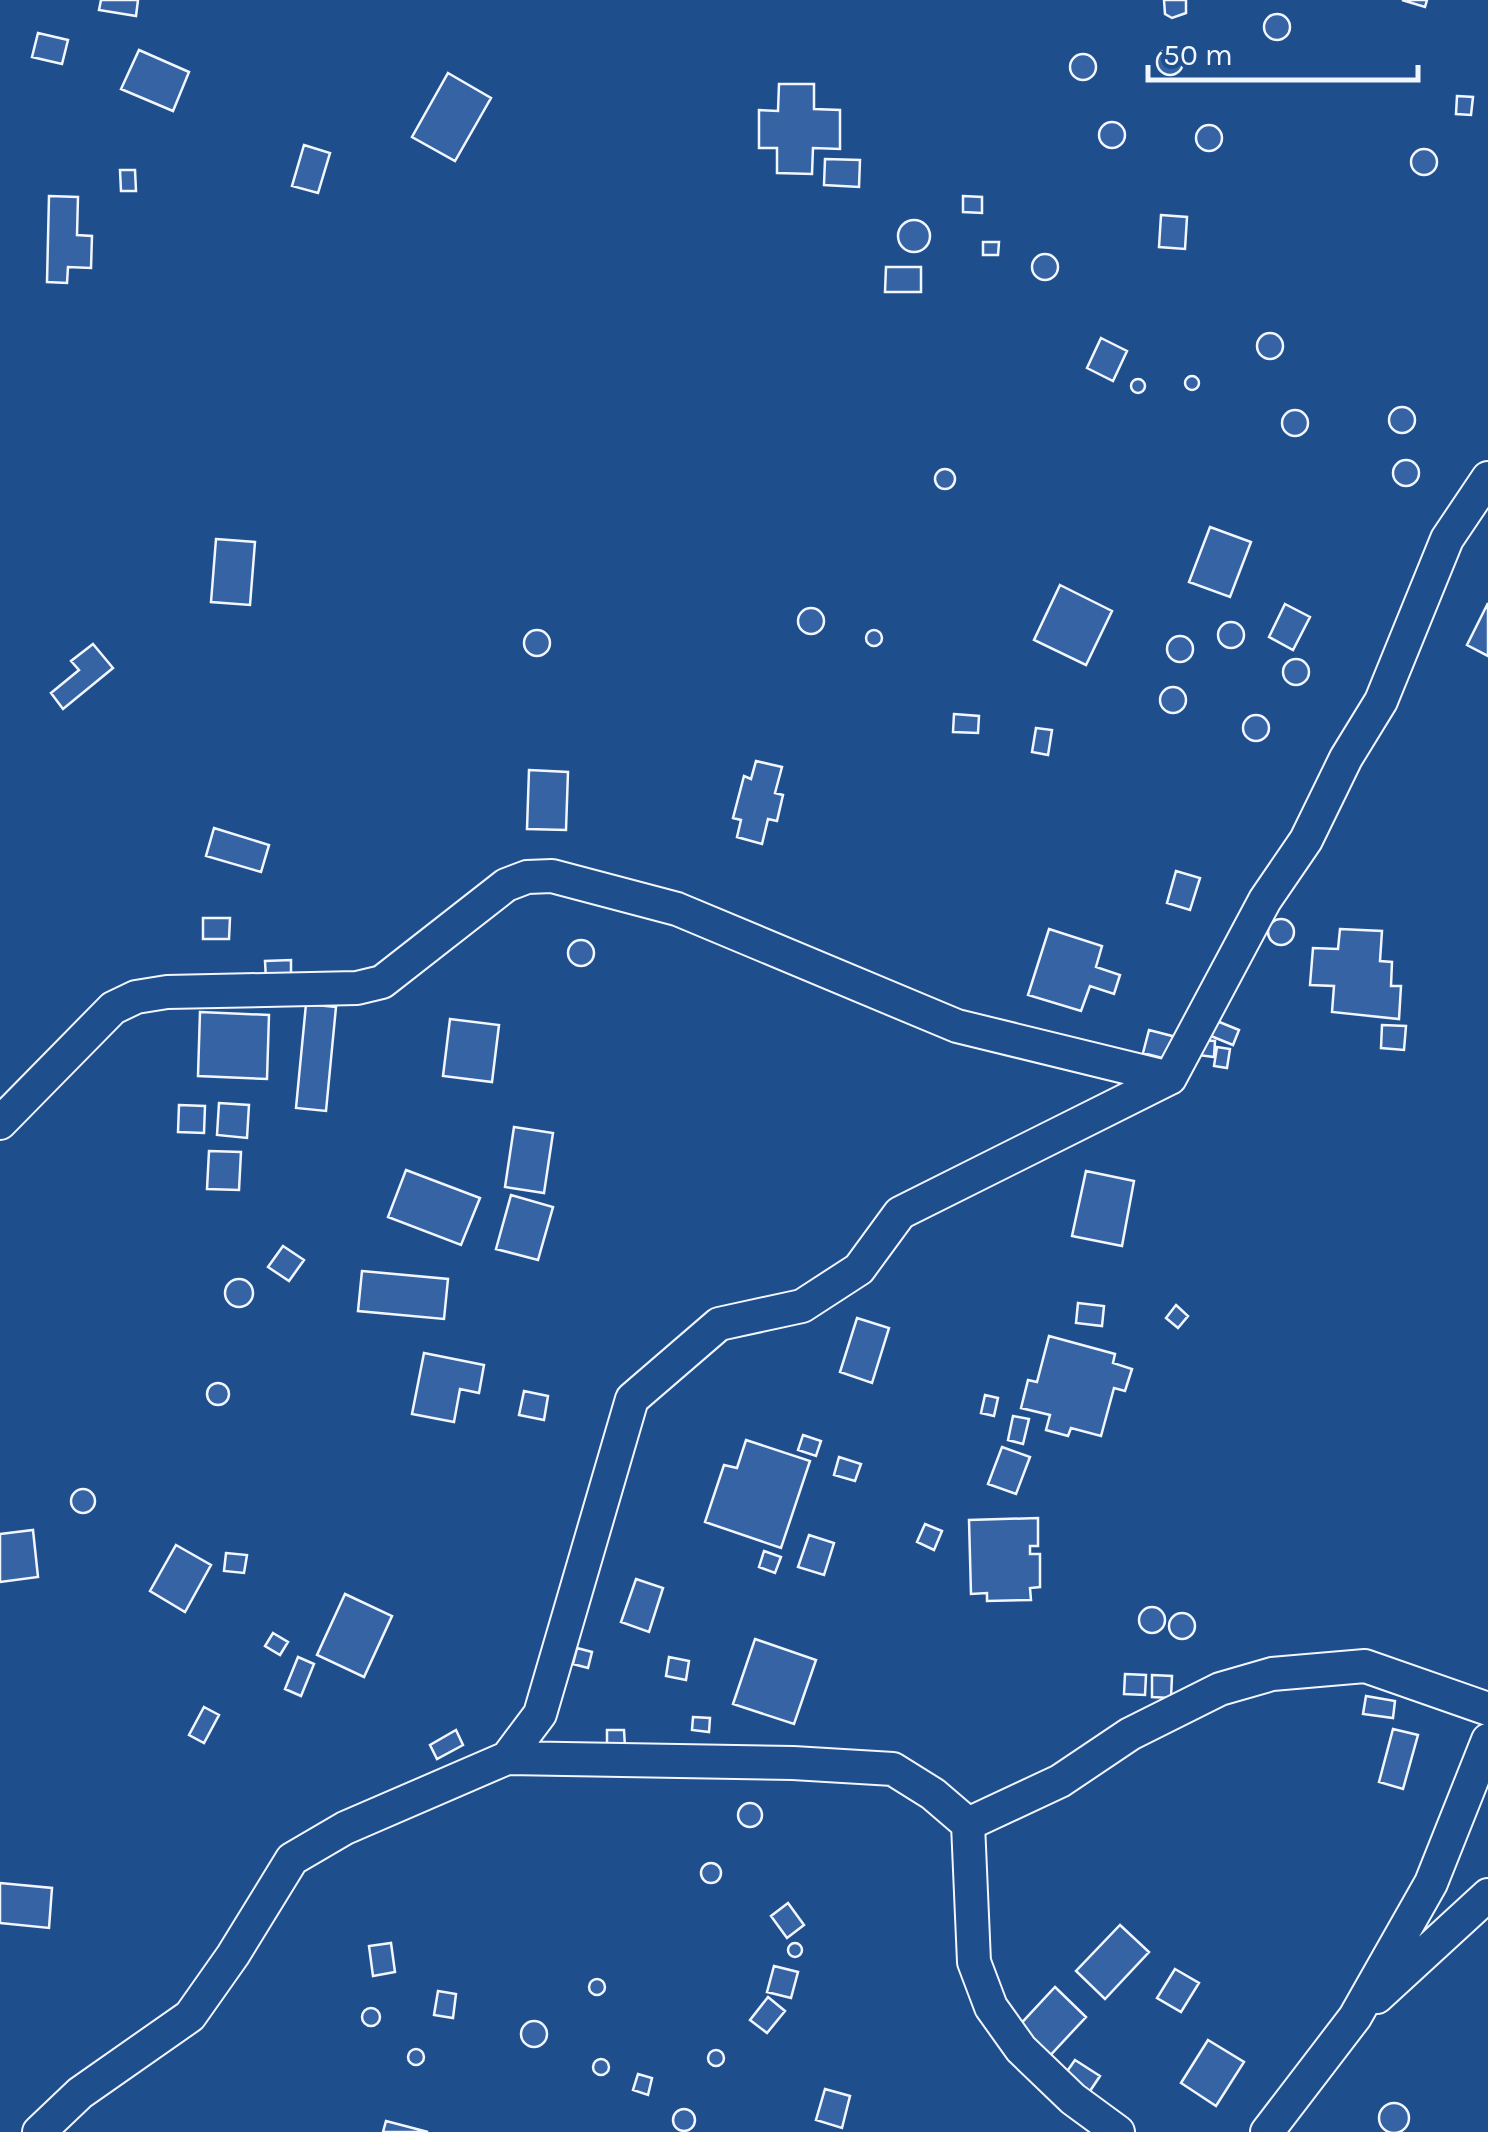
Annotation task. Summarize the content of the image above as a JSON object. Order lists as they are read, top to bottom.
{
  "scale_bar": "50 m"
}
